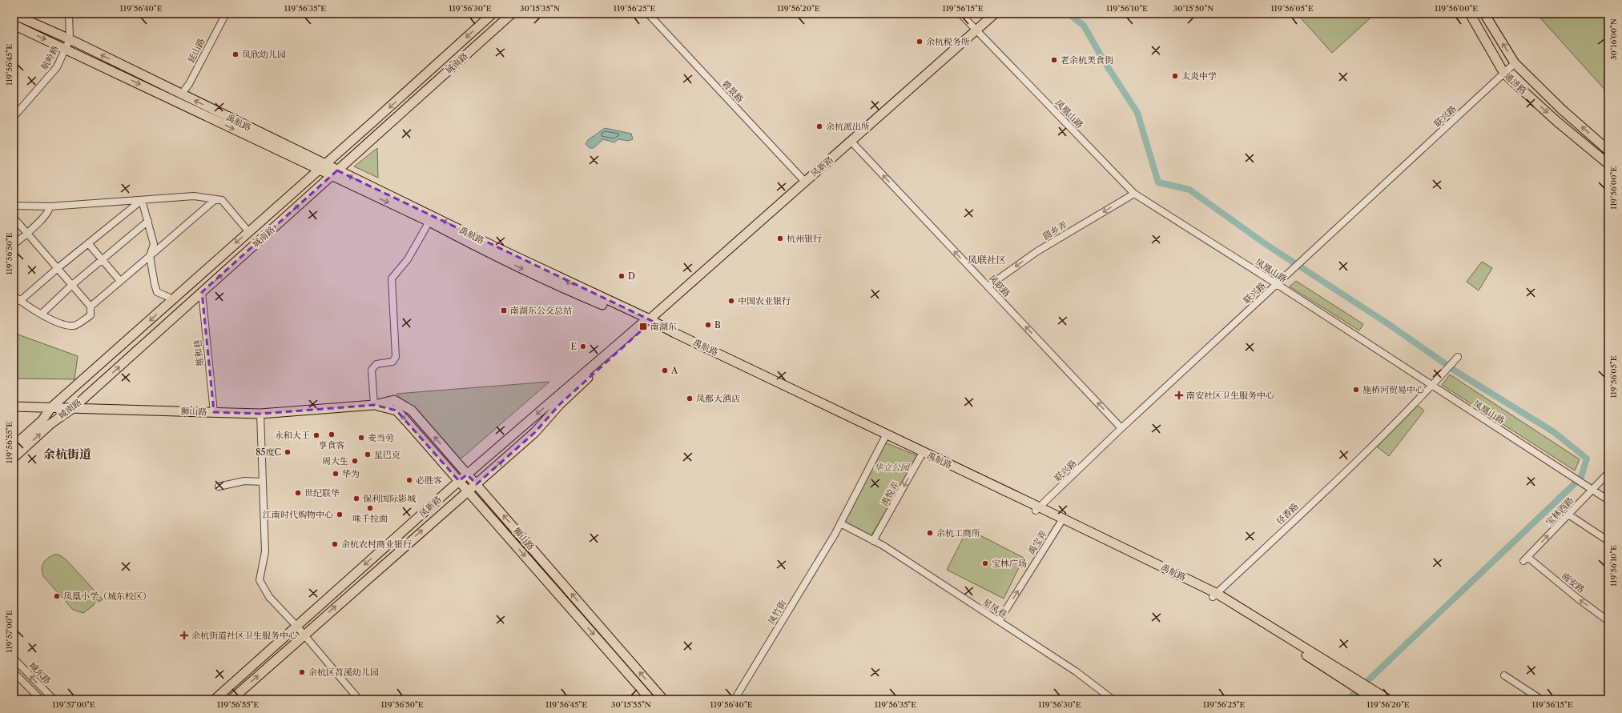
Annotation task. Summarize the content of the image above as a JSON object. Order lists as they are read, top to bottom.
{
  "streets": {
    "main road": [
      "城南路",
      "通济路",
      "禹航路",
      "凤新路",
      "狮山路"
    ],
    "street": [
      "延山路",
      "航岭路",
      "碧景路",
      "凤凰山路",
      "联兴路",
      "圆乡弄",
      "凤联路",
      "维和巷",
      "禹悦弄",
      "宝林西路",
      "径香路",
      "禹宝弄",
      "南安路",
      "星凤巷",
      "凤竹街",
      "城东路"
    ]
  },
  "crossings": [
    ["延山路", "禹航路"],
    ["航岭路", "禹航路"],
    ["城南路", "禹航路"],
    ["城南路", "维和巷"],
    ["城南路", "狮山路"],
    ["通济路", "联兴路"],
    ["碧景路", "凤新路"],
    ["凤凰山路", "联兴路"],
    ["凤凰山路", "凤新路"],
    ["凤凰山路", "圆乡弄"],
    ["凤凰山路", "宝林西路"],
    ["凤凰山路", "径香路"],
    ["联兴路", "禹航路"],
    ["联兴路", "凤联路"],
    ["禹航路", "凤新路"],
    ["禹航路", "禹悦弄"],
    ["禹航路", "径香路"],
    ["禹航路", "禹宝弄"],
    ["禹航路", "凤竹街"],
    ["凤新路", "凤联路"],
    ["凤新路", "狮山路"],
    ["圆乡弄", "凤联路"],
    ["维和巷", "狮山路"],
    ["禹悦弄", "星凤巷"],
    ["宝林西路", "南安路"],
    ["禹宝弄", "星凤巷"],
    ["星凤巷", "凤竹街"]
  ],
  "one_way": [
    "圆乡弄",
    "凤联路",
    "禹悦弄",
    "宝林西路",
    "禹宝弄",
    "南安路"
  ],
  "districts": ["凤联社区", "余杭街道"],
  "parks": ["华立公园"],
  "places": {
    "other": [
      "余杭税务所",
      "凤欣幼儿园",
      "老余杭美食街",
      "太炎中学",
      "余杭派出所",
      "杭州银行",
      "D",
      "中国农业银行",
      "B",
      "E",
      "A",
      "施桥河贸易中心",
      "凤都大酒店",
      "享食客",
      "永和大王",
      "麦当劳",
      "85度C",
      "星巴克",
      "周大生",
      "华为",
      "必胜客",
      "世纪联华",
      "保利国际影城",
      "味千拉面",
      "江南时代购物中心",
      "余杭工商所",
      "余杭农村商业银行",
      "宝林广场",
      "凤凰小学（城东校区）",
      "余杭区苕溪幼儿园"
    ],
    "transit": ["南湖东公交总站", "南湖东"],
    "health": ["南安社区卫生服务中心", "余杭街道社区卫生服务中心"]
  },
  "coordinates": [
    "119°56'40\"E",
    "119°56'35\"E",
    "119°56'30\"E",
    "30°15'35\"N",
    "119°56'25\"E",
    "119°56'20\"E",
    "119°56'15\"E",
    "119°56'10\"E",
    "30°15'50\"N",
    "119°56'05\"E",
    "119°56'00\"E",
    "30°16'00\"N",
    "119°56'45\"E",
    "119°56'50\"E",
    "119°56'55\"E",
    "119°57'00\"E",
    "30°15'55\"N"
  ]
}
